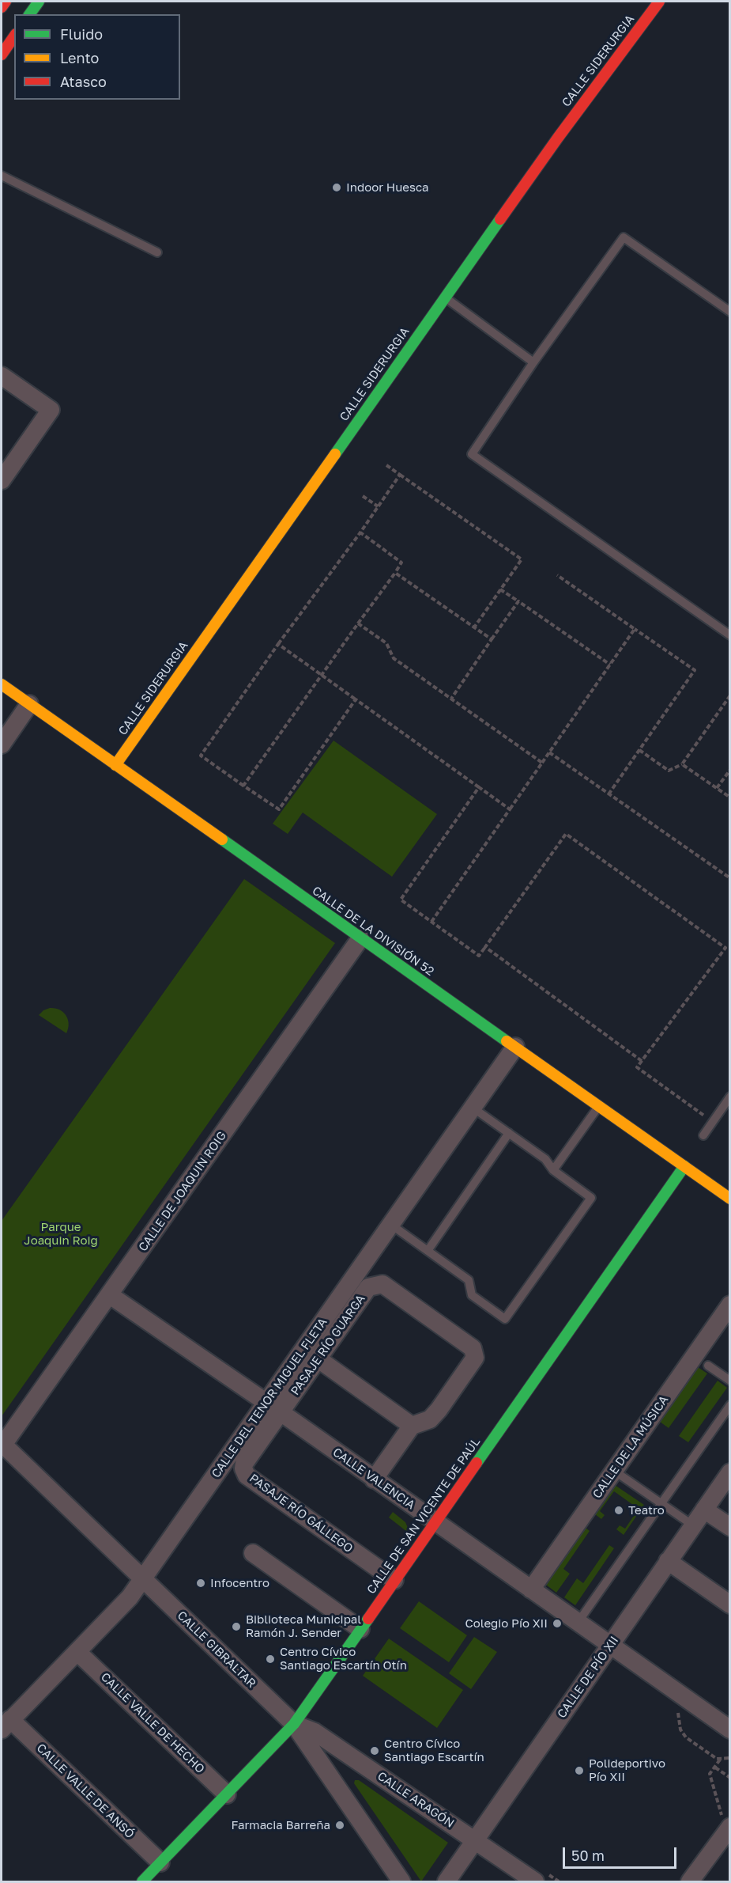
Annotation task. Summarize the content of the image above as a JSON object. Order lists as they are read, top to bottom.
{
  "streets": {
    "street": [
      "CALLE SIDERURGIA",
      "CALLE DE LA DIVISIÓN 52",
      "CALLE DE JOAQUIN ROIG",
      "PASAJE RÍO GUARGA",
      "CALLE DEL TENOR MIGUEL FLETA",
      "CALLE DE LA MÚSICA",
      "CALLE VALENCIA",
      "PASAJE RÍO GÁLLEGO",
      "CALLE DE SAN VICENTE DE PAÚL",
      "CALLE GIBRALTAR",
      "CALLE DE PÍO XII",
      "CALLE VALLE DE HECHO",
      "CALLE VALLE DE ANSÓ",
      "CALLE ARAGÓN"
    ]
  },
  "crossings": [
    ["CALLE SIDERURGIA", "CALLE DE LA DIVISIÓN 52"],
    ["CALLE DE LA DIVISIÓN 52", "CALLE DE JOAQUIN ROIG"],
    ["CALLE DE LA DIVISIÓN 52", "CALLE DEL TENOR MIGUEL FLETA"],
    ["CALLE DE LA DIVISIÓN 52", "CALLE DE SAN VICENTE DE PAÚL"],
    ["CALLE DE JOAQUIN ROIG", "CALLE VALENCIA"],
    ["CALLE DE JOAQUIN ROIG", "CALLE GIBRALTAR"],
    ["PASAJE RÍO GUARGA", "CALLE DEL TENOR MIGUEL FLETA"],
    ["PASAJE RÍO GUARGA", "CALLE VALENCIA"],
    ["PASAJE RÍO GUARGA", "PASAJE RÍO GÁLLEGO"],
    ["CALLE DEL TENOR MIGUEL FLETA", "CALLE VALENCIA"],
    ["CALLE DEL TENOR MIGUEL FLETA", "PASAJE RÍO GÁLLEGO"],
    ["CALLE DEL TENOR MIGUEL FLETA", "CALLE GIBRALTAR"],
    ["CALLE DEL TENOR MIGUEL FLETA", "CALLE VALLE DE HECHO"],
    ["CALLE DEL TENOR MIGUEL FLETA", "CALLE VALLE DE ANSÓ"],
    ["CALLE DE LA MÚSICA", "CALLE VALENCIA"],
    ["CALLE VALENCIA", "PASAJE RÍO GÁLLEGO"],
    ["CALLE VALENCIA", "CALLE DE SAN VICENTE DE PAÚL"],
    ["CALLE VALENCIA", "CALLE DE PÍO XII"],
    ["PASAJE RÍO GÁLLEGO", "CALLE DE SAN VICENTE DE PAÚL"],
    ["CALLE DE SAN VICENTE DE PAÚL", "CALLE GIBRALTAR"],
    ["CALLE DE SAN VICENTE DE PAÚL", "CALLE VALLE DE HECHO"],
    ["CALLE DE SAN VICENTE DE PAÚL", "CALLE VALLE DE ANSÓ"],
    ["CALLE DE SAN VICENTE DE PAÚL", "CALLE ARAGÓN"],
    ["CALLE GIBRALTAR", "CALLE ARAGÓN"],
    ["CALLE DE PÍO XII", "CALLE ARAGÓN"]
  ],
  "parks": ["Parque Joaquin Roig"],
  "places": [
    "Indoor Huesca",
    "Teatro",
    "Infocentro",
    "Colegio Pío XII",
    "Biblioteca Municipal Ramón J. Sender",
    "Centro Cívico Santiago Escartín Otín",
    "Centro Cívico Santiago Escartín",
    "Polideportivo Pío XII",
    "Farmacia Barreña"
  ],
  "legend": ["Fluido", "Lento", "Atasco"],
  "scale_bar": "50 m"
}
